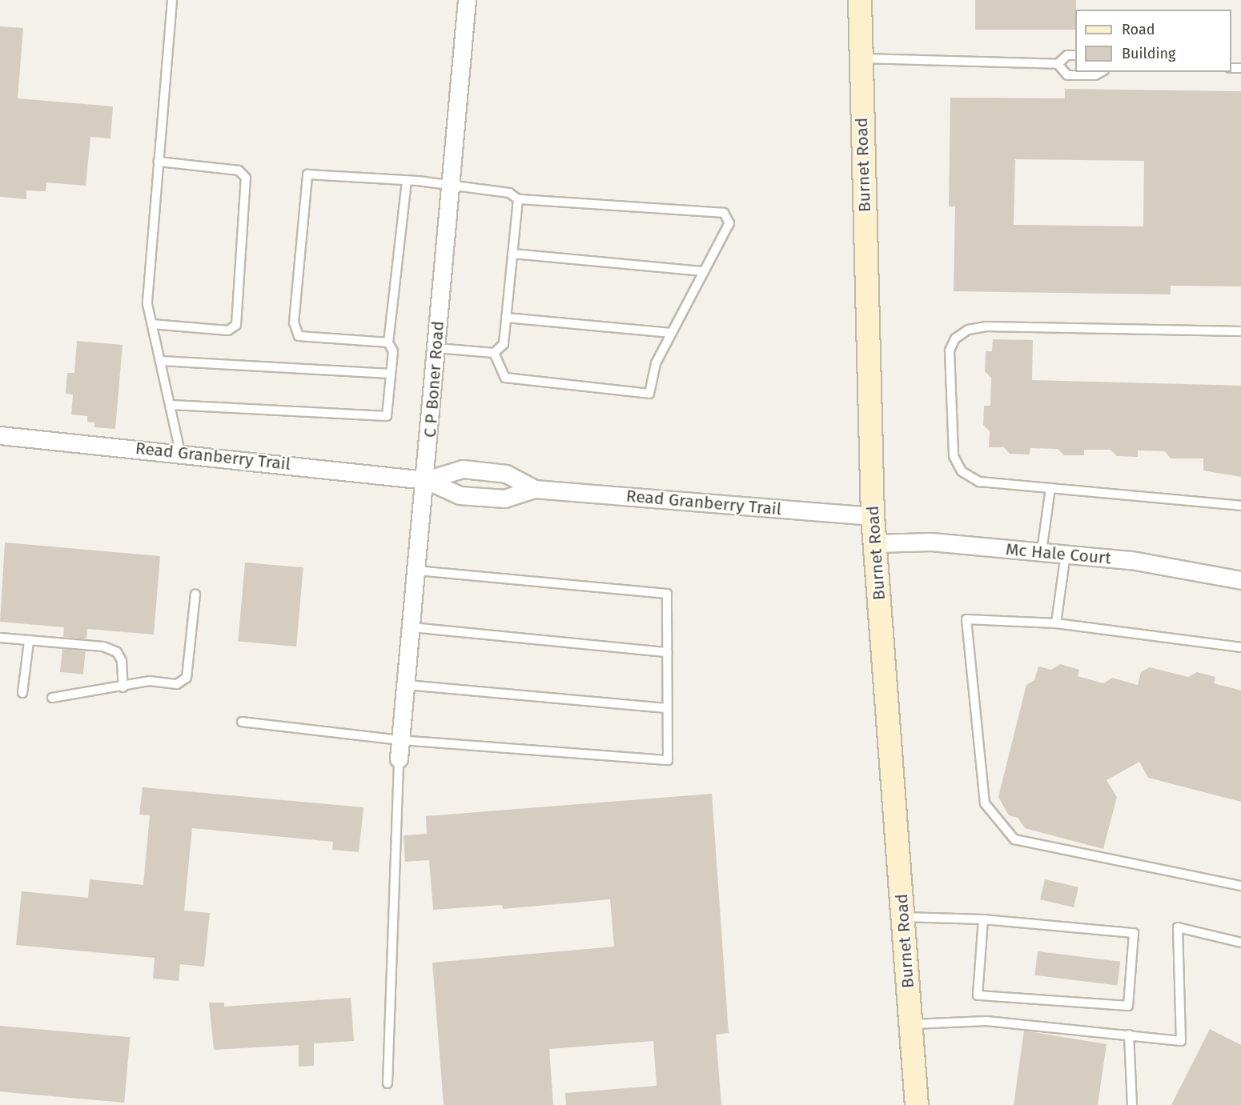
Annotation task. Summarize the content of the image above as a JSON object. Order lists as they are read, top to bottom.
{
  "streets": {
    "main road": ["Burnet Road"],
    "street": ["C P Boner Road", "Read Granberry Trail", "Mc Hale Court"]
  },
  "crossings": [
    ["Burnet Road", "Read Granberry Trail"],
    ["Burnet Road", "Mc Hale Court"],
    ["C P Boner Road", "Read Granberry Trail"]
  ],
  "legend": ["Road", "Building"]
}
